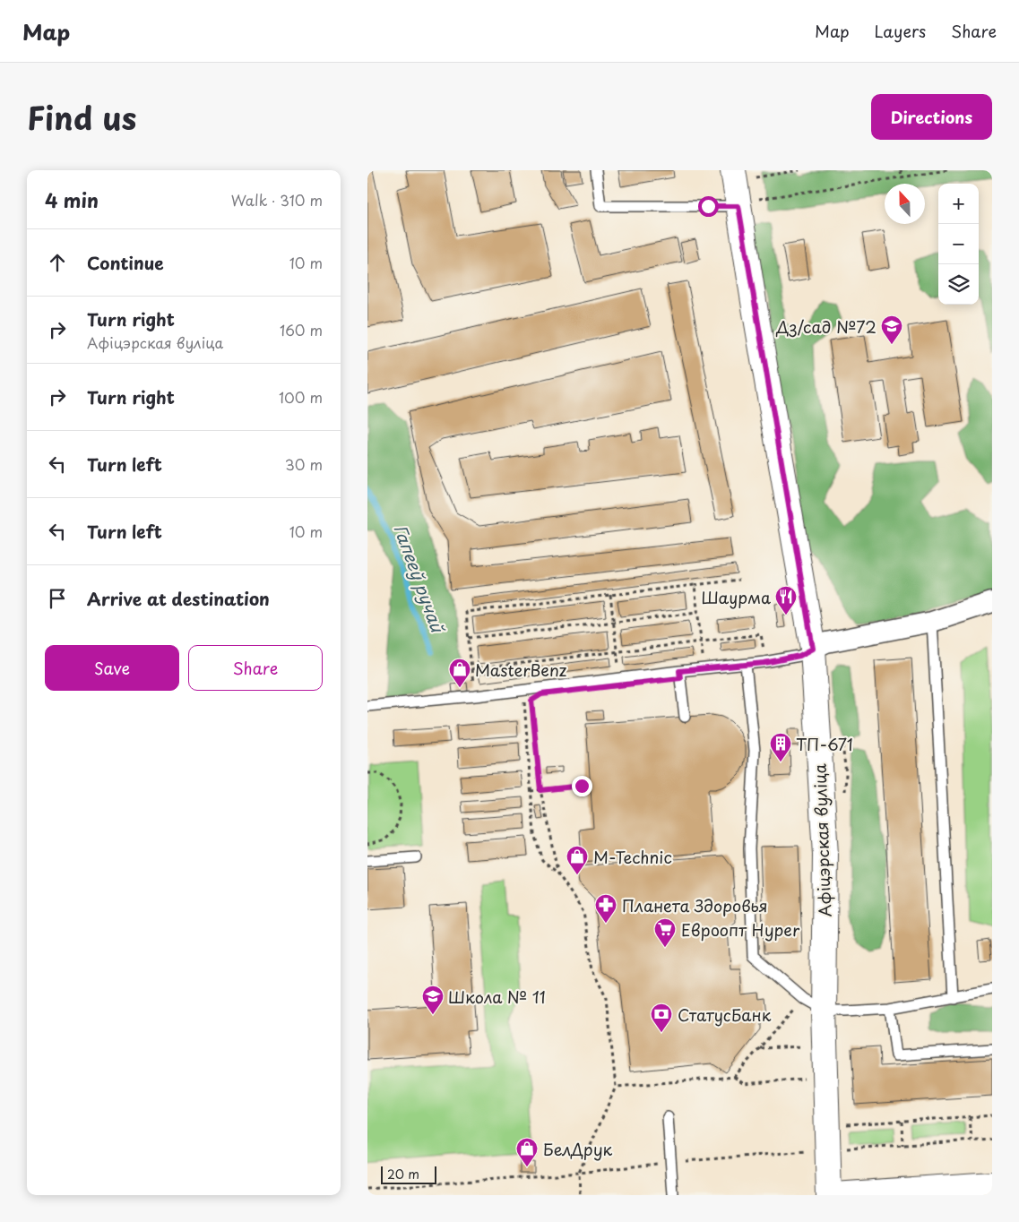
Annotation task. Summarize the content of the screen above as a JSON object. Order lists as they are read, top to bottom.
{
  "streets": {
    "street": ["Афіцэрская вуліца"]
  },
  "water": ["Гапееў ручай"],
  "places": {
    "school or university": ["Дз/сад №72", "Школа № 11"],
    "restaurant": ["Шаурма"],
    "shop": ["MasterBenz", "M-Technic", "БелДрук"],
    "building": ["ТП-671"],
    "pharmacy": ["Планета Здоровья"],
    "supermarket": ["Евроопт Hyper"],
    "bank": ["СтатусБанк"]
  },
  "scale_bar": "20 m",
  "north": "top",
  "page": {
    "header": "Map",
    "nav": ["Map", "Layers", "Share"],
    "title": "Find us",
    "buttons": [
      "Directions",
      ["Save", "Share"]
    ],
    "heading": ["4 min", "Walk · 310 m"],
    "map_buttons": ["+", "−"],
    "list": [
      ["Continue", "10 m"],
      ["Turn right", "Афіцэрская вуліца", "160 m"],
      ["Turn right", "100 m"],
      ["Turn left", "30 m"],
      ["Turn left", "10 m"],
      "Arrive at destination"
    ],
    "scale": "20 m"
  }
}
